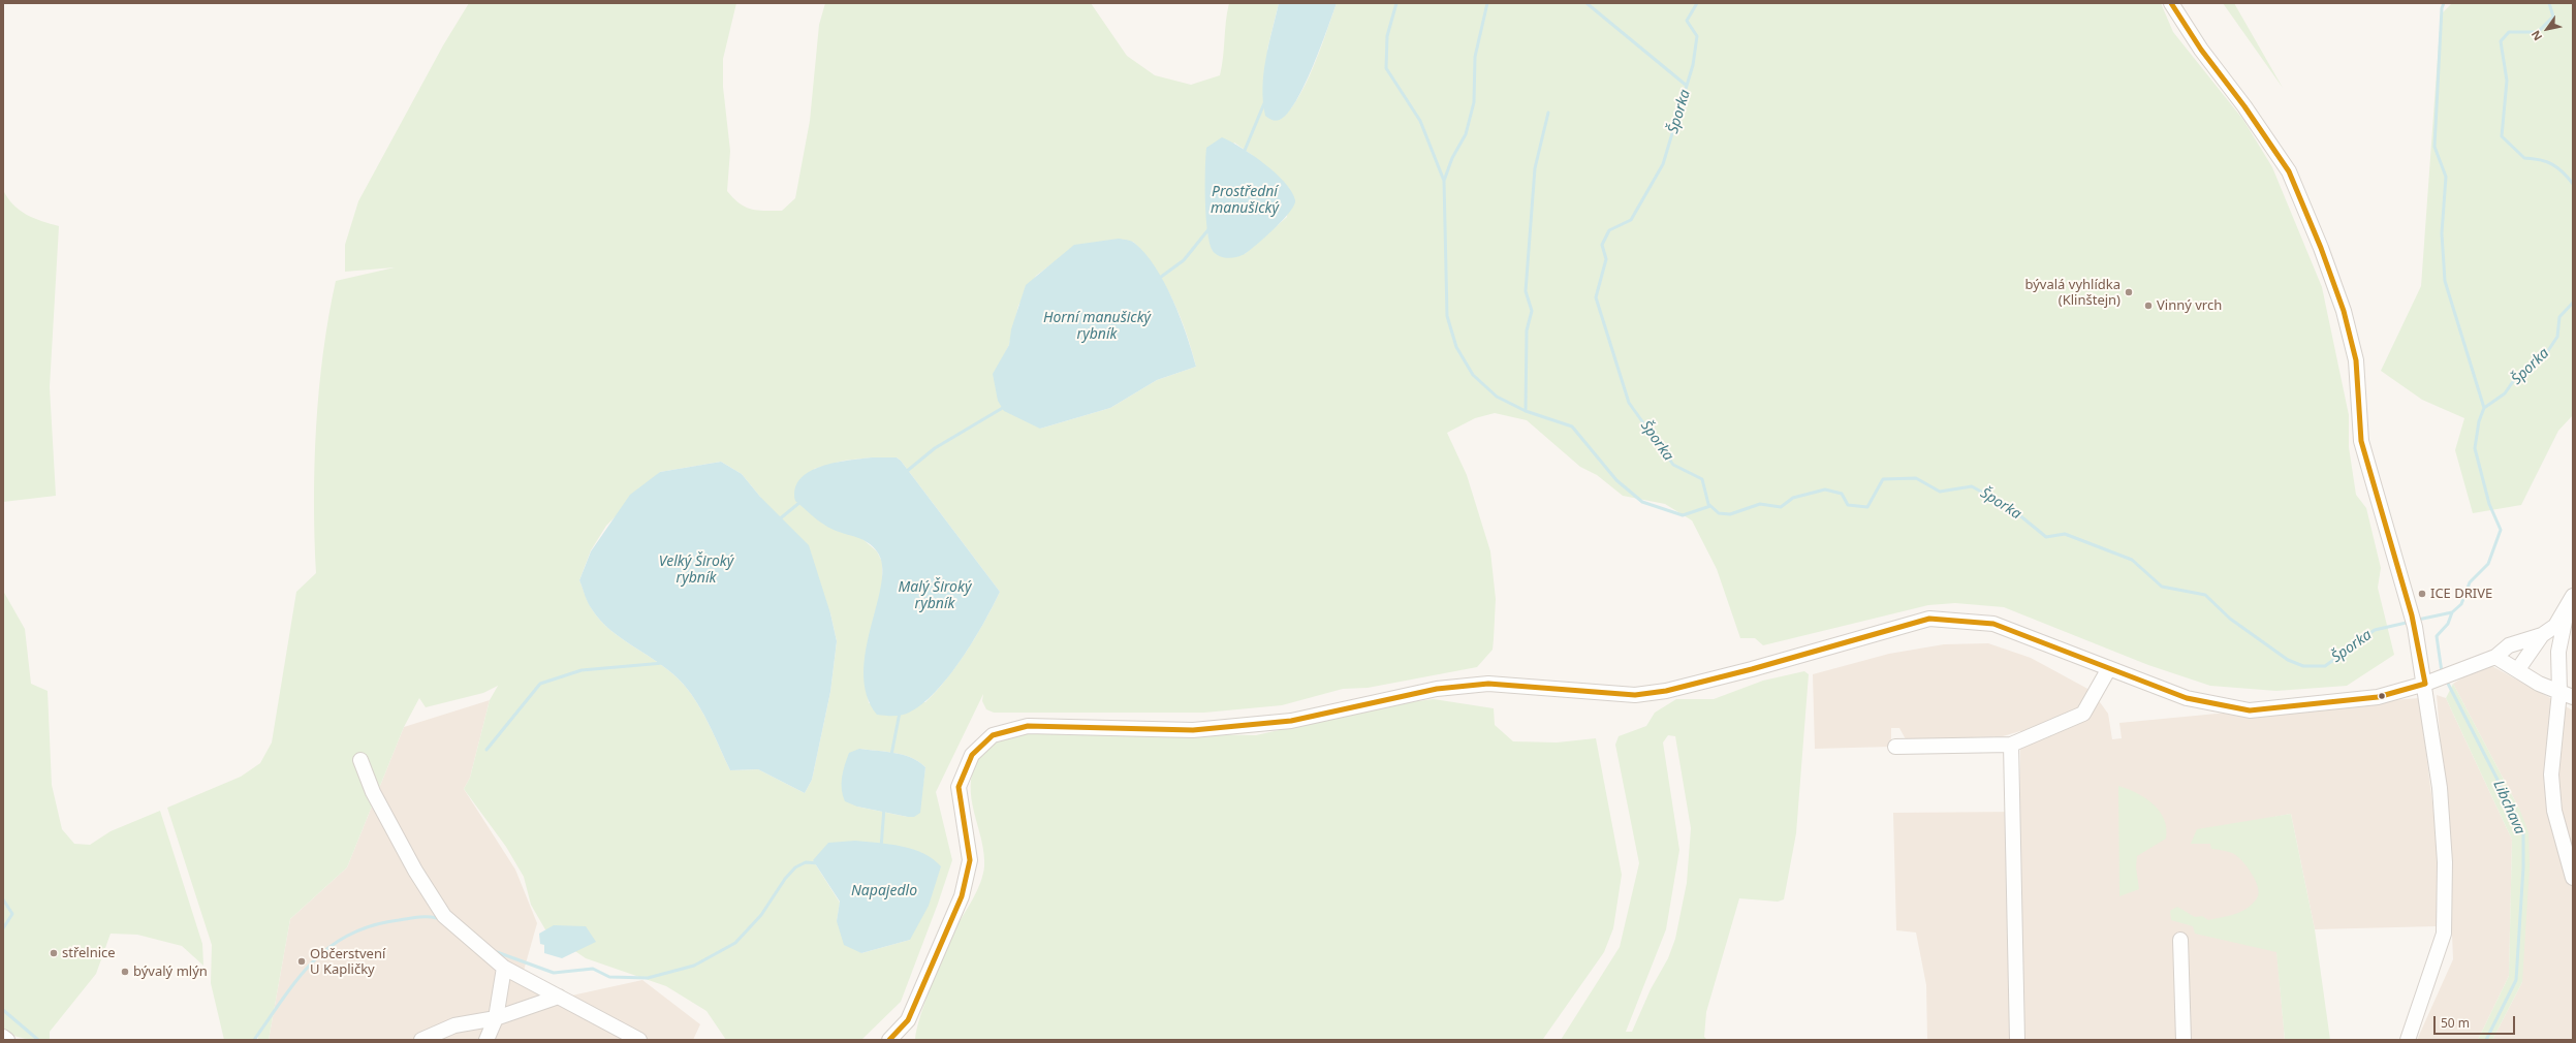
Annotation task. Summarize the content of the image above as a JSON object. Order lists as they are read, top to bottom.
{
  "water": [
    "Šporka",
    "Prostřední manušický",
    "Horní manušický rybník",
    "Velký Široký rybník",
    "Malý Široký rybník",
    "Libchava",
    "Napajedlo"
  ],
  "places": [
    "bývalá vyhlídka (Klinštejn)",
    "Vinný vrch",
    "ICE DRIVE",
    "střelnice",
    "Občerstvení U Kapličky",
    "bývalý mlýn"
  ],
  "scale_bar": "50 m",
  "north": "bottom left"
}
